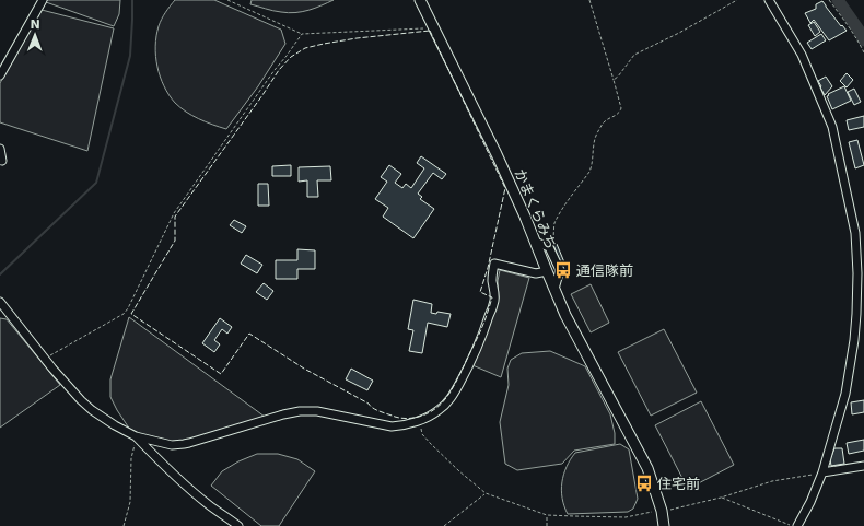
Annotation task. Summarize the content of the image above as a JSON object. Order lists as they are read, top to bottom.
{
  "streets": {
    "main road": ["かまくらみち"]
  },
  "places": {
    "bus stop": ["通信隊前", "住宅前"]
  },
  "north": "top"
}
